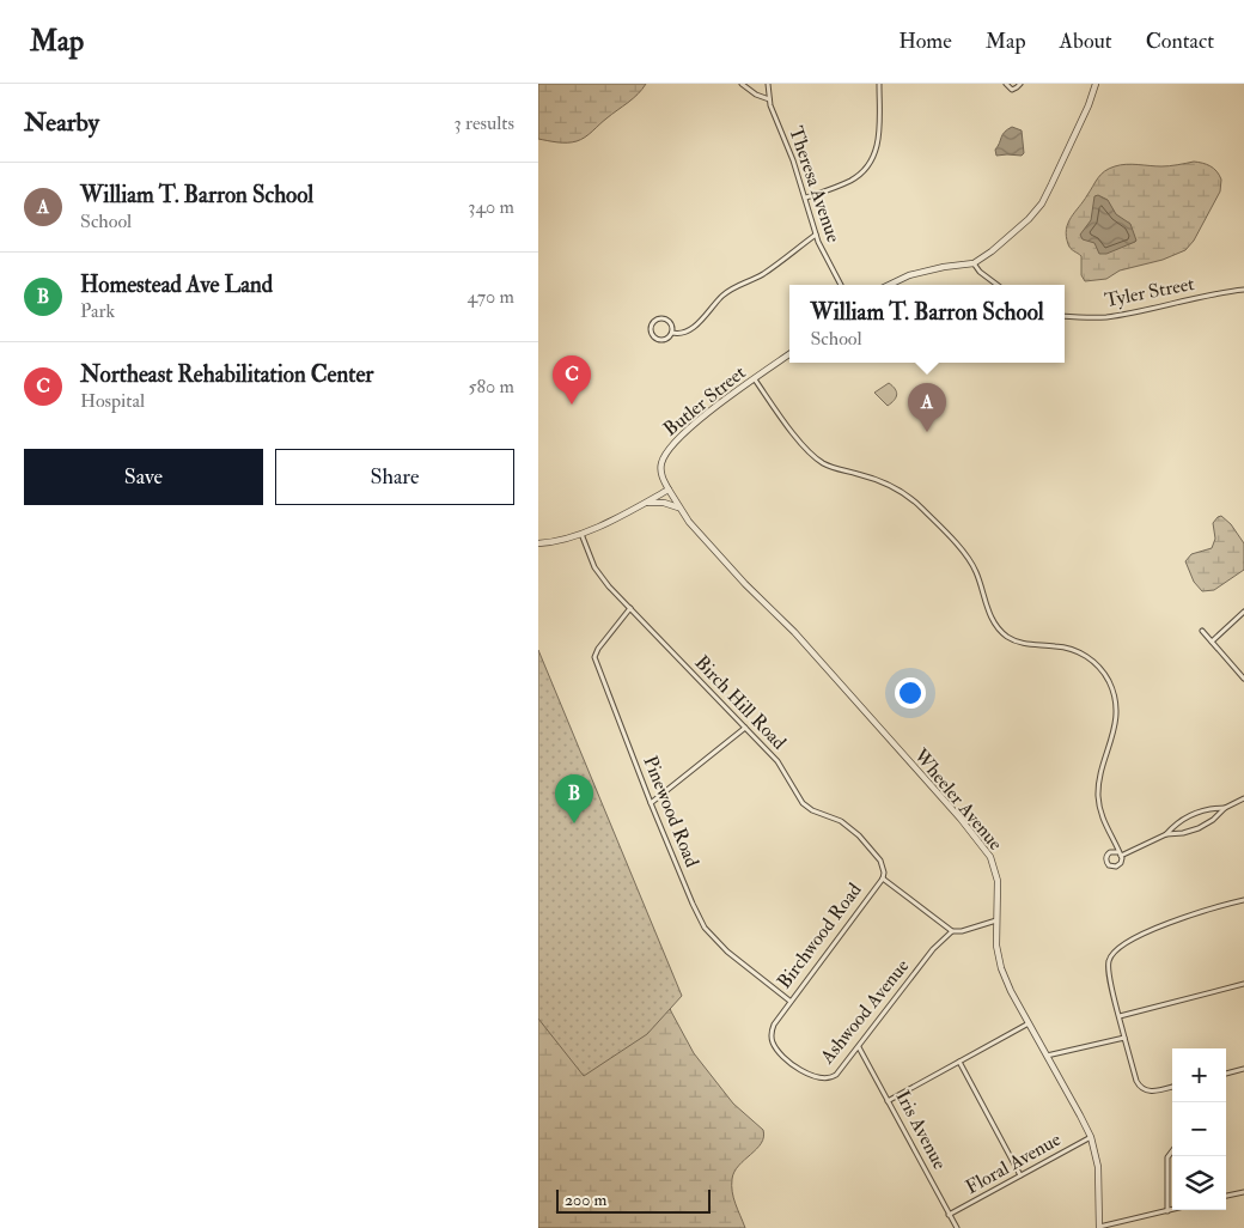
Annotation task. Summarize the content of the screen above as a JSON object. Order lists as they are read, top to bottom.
{
  "streets": {
    "street": [
      "Theresa Avenue",
      "Tyler Street",
      "Butler Street",
      "Birch Hill Road",
      "Wheeler Avenue",
      "Pinewood Road",
      "Birchwood Road",
      "Ashwood Avenue",
      "Iris Avenue",
      "Floral Avenue"
    ]
  },
  "crossings": [
    ["Butler Street", "Wheeler Avenue"],
    ["Birch Hill Road", "Pinewood Road"],
    ["Birch Hill Road", "Birchwood Road"],
    ["Wheeler Avenue", "Floral Avenue"],
    ["Pinewood Road", "Birchwood Road"],
    ["Birchwood Road", "Ashwood Avenue"],
    ["Ashwood Avenue", "Iris Avenue"],
    ["Iris Avenue", "Floral Avenue"]
  ],
  "scale_bar": "200 m",
  "page": {
    "header": "Map",
    "nav": [
      "Home",
      "Map",
      "About",
      "Contact"
    ],
    "heading": ["Nearby", "3 results"],
    "list": [
      {
        "mark": "A",
        "name": "William T. Barron School",
        "note": "School",
        "value": "340 m"
      },
      {
        "mark": "B",
        "name": "Homestead Ave Land",
        "note": "Park",
        "value": "470 m"
      },
      {
        "mark": "C",
        "name": "Northeast Rehabilitation Center",
        "note": "Hospital",
        "value": "580 m"
      }
    ],
    "popup": ["William T. Barron School", "School"],
    "pins": ["C", "A", "B"],
    "buttons": ["Save", "Share"],
    "map_buttons": ["+", "−"],
    "scale": "200 m"
  }
}
